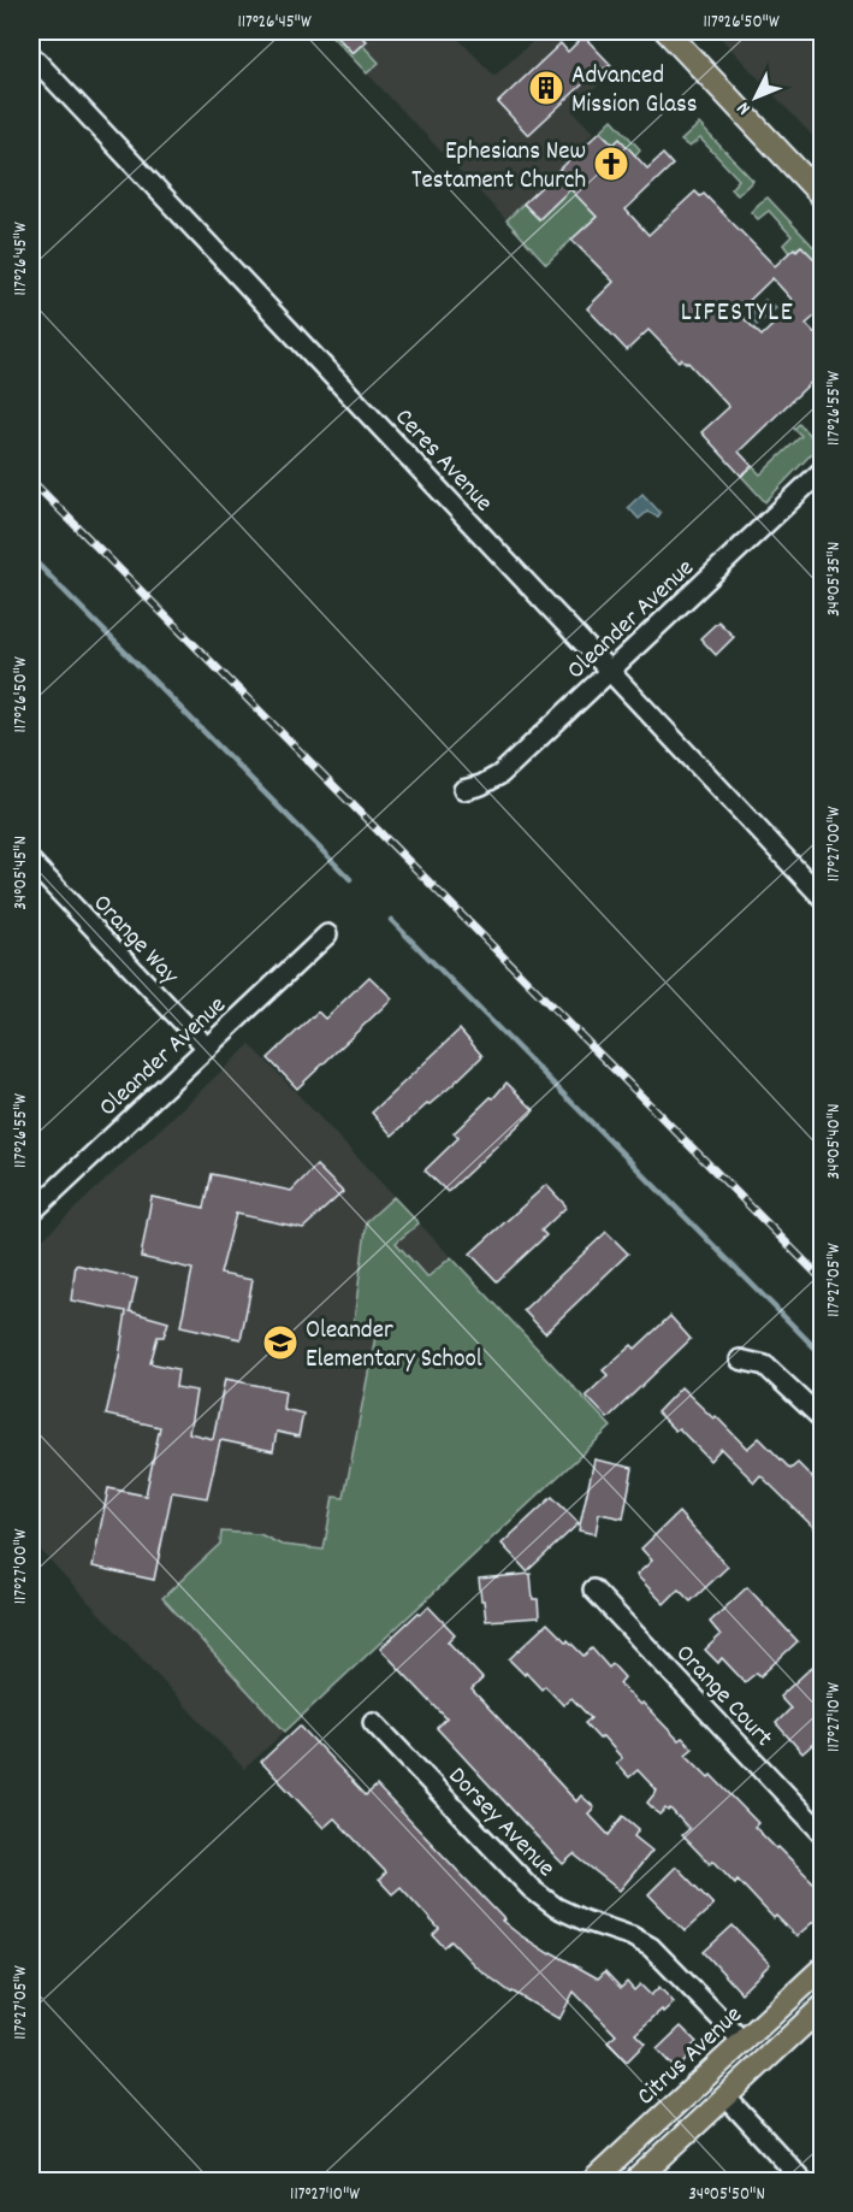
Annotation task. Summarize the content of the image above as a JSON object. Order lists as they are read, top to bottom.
{
  "streets": {
    "main road": ["Citrus Avenue"],
    "street": [
      "Ceres Avenue",
      "Oleander Avenue",
      "Orange Way",
      "Orange Court",
      "Dorsey Avenue"
    ]
  },
  "crossings": [
    ["Ceres Avenue", "Oleander Avenue"],
    ["Oleander Avenue", "Orange Way"],
    ["Dorsey Avenue", "Citrus Avenue"]
  ],
  "districts": ["LIFESTYLE"],
  "places": {
    "building": ["Advanced Mission Glass"],
    "church": ["Ephesians New Testament Church"],
    "school or university": ["Oleander Elementary School"]
  },
  "north": "bottom left",
  "coordinates": [
    "117°26'45\"W",
    "117°26'50\"W",
    "117°26'55\"W",
    "34°05'35\"N",
    "117°27'00\"W",
    "34°05'45\"N",
    "34°05'40\"N",
    "117°27'05\"W",
    "117°27'10\"W",
    "34°05'50\"N"
  ]
}
